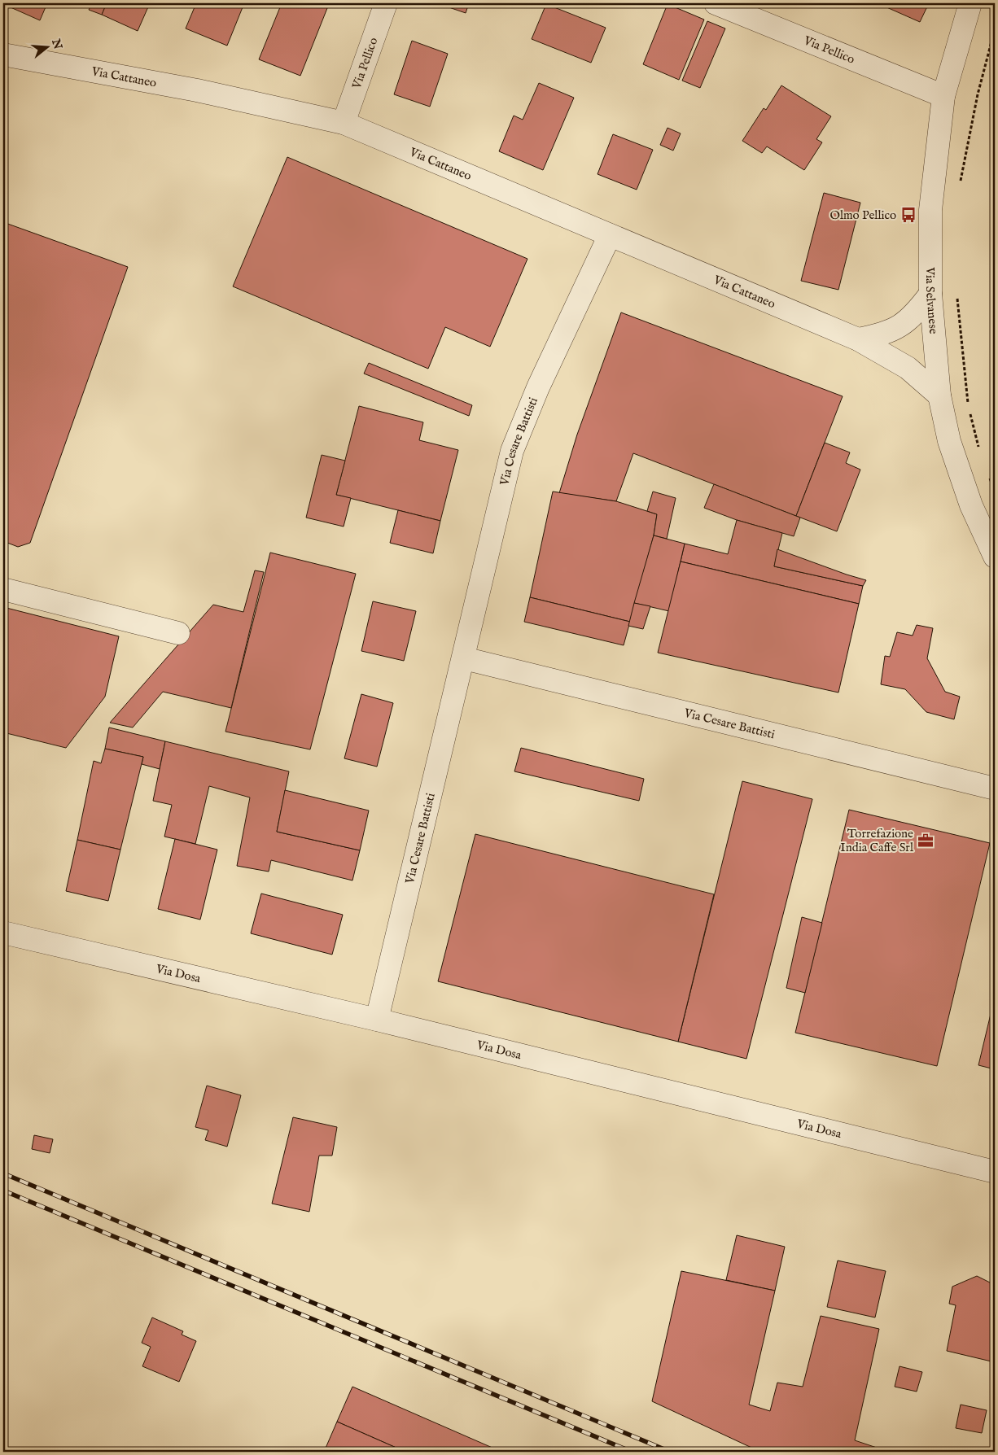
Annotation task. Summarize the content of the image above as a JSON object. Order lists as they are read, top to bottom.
{
  "streets": {
    "street": [
      "Via Pellico",
      "Via Cattaneo",
      "Via Selvanese",
      "Via Cesare Battisti",
      "Via Dosa"
    ]
  },
  "crossings": [
    ["Via Pellico", "Via Cattaneo"],
    ["Via Pellico", "Via Selvanese"],
    ["Via Cattaneo", "Via Selvanese"],
    ["Via Cattaneo", "Via Cesare Battisti"],
    ["Via Cesare Battisti", "Via Dosa"]
  ],
  "places": {
    "bus stop": ["Olmo Pellico"],
    "office": ["Torrefazione India Caffe Srl"]
  },
  "north": "right"
}
